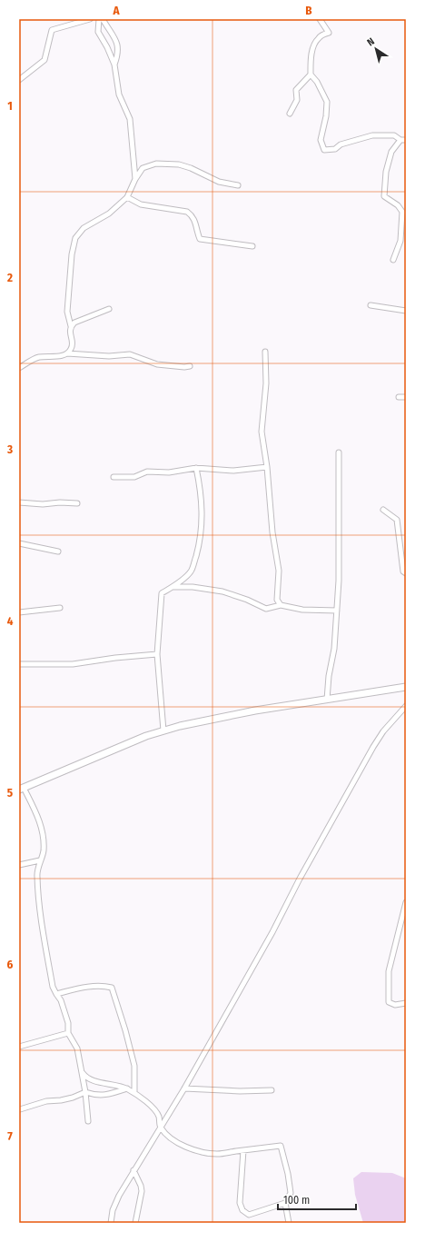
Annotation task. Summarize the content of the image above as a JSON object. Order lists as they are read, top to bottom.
{
  "scale_bar": "100 m",
  "north": "top left",
  "grid": {
    "columns": ["A", "B"],
    "rows": [
      "1",
      "2",
      "3",
      "4",
      "5",
      "6",
      "7"
    ]
  }
}
